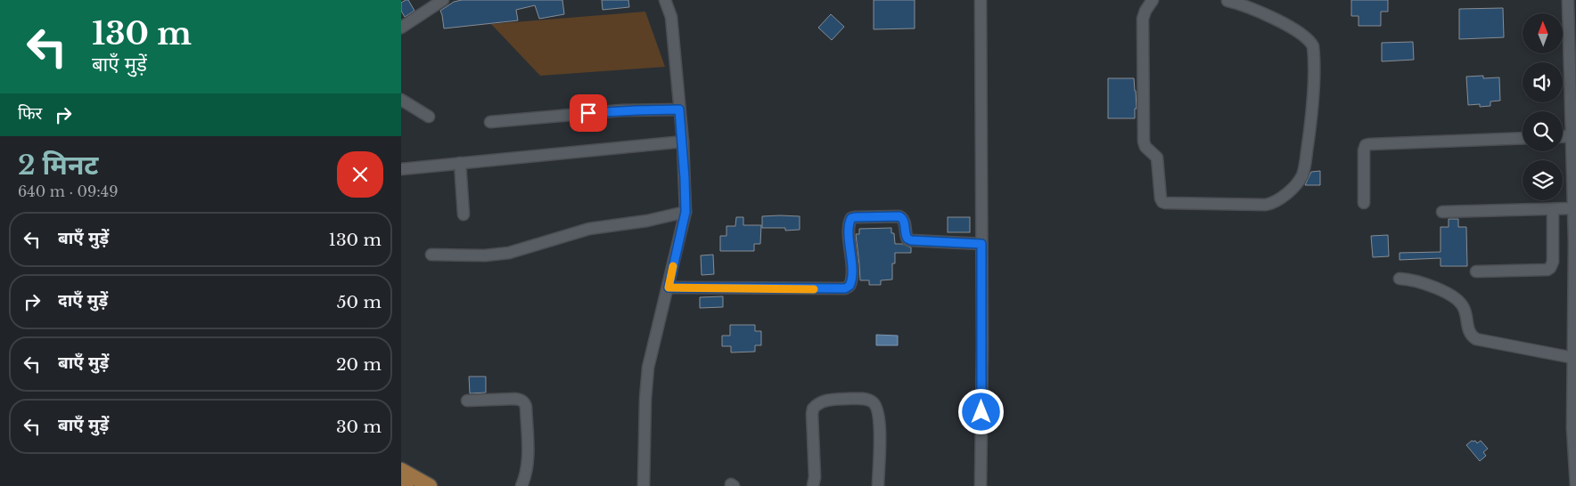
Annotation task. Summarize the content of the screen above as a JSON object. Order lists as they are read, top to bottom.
{
  "north": "top",
  "page": {
    "turn": ["130 m", "बाएँ मुड़ें"],
    "then": "फिर",
    "heading": ["2 मिनट", "640 m · 09:49"],
    "list": [
      {
        "name": "बाएँ मुड़ें",
        "value": "130 m"
      },
      {
        "name": "दाएँ मुड़ें",
        "value": "50 m"
      },
      {
        "name": "बाएँ मुड़ें",
        "value": "20 m"
      },
      {
        "name": "बाएँ मुड़ें",
        "value": "30 m"
      }
    ]
  }
}
